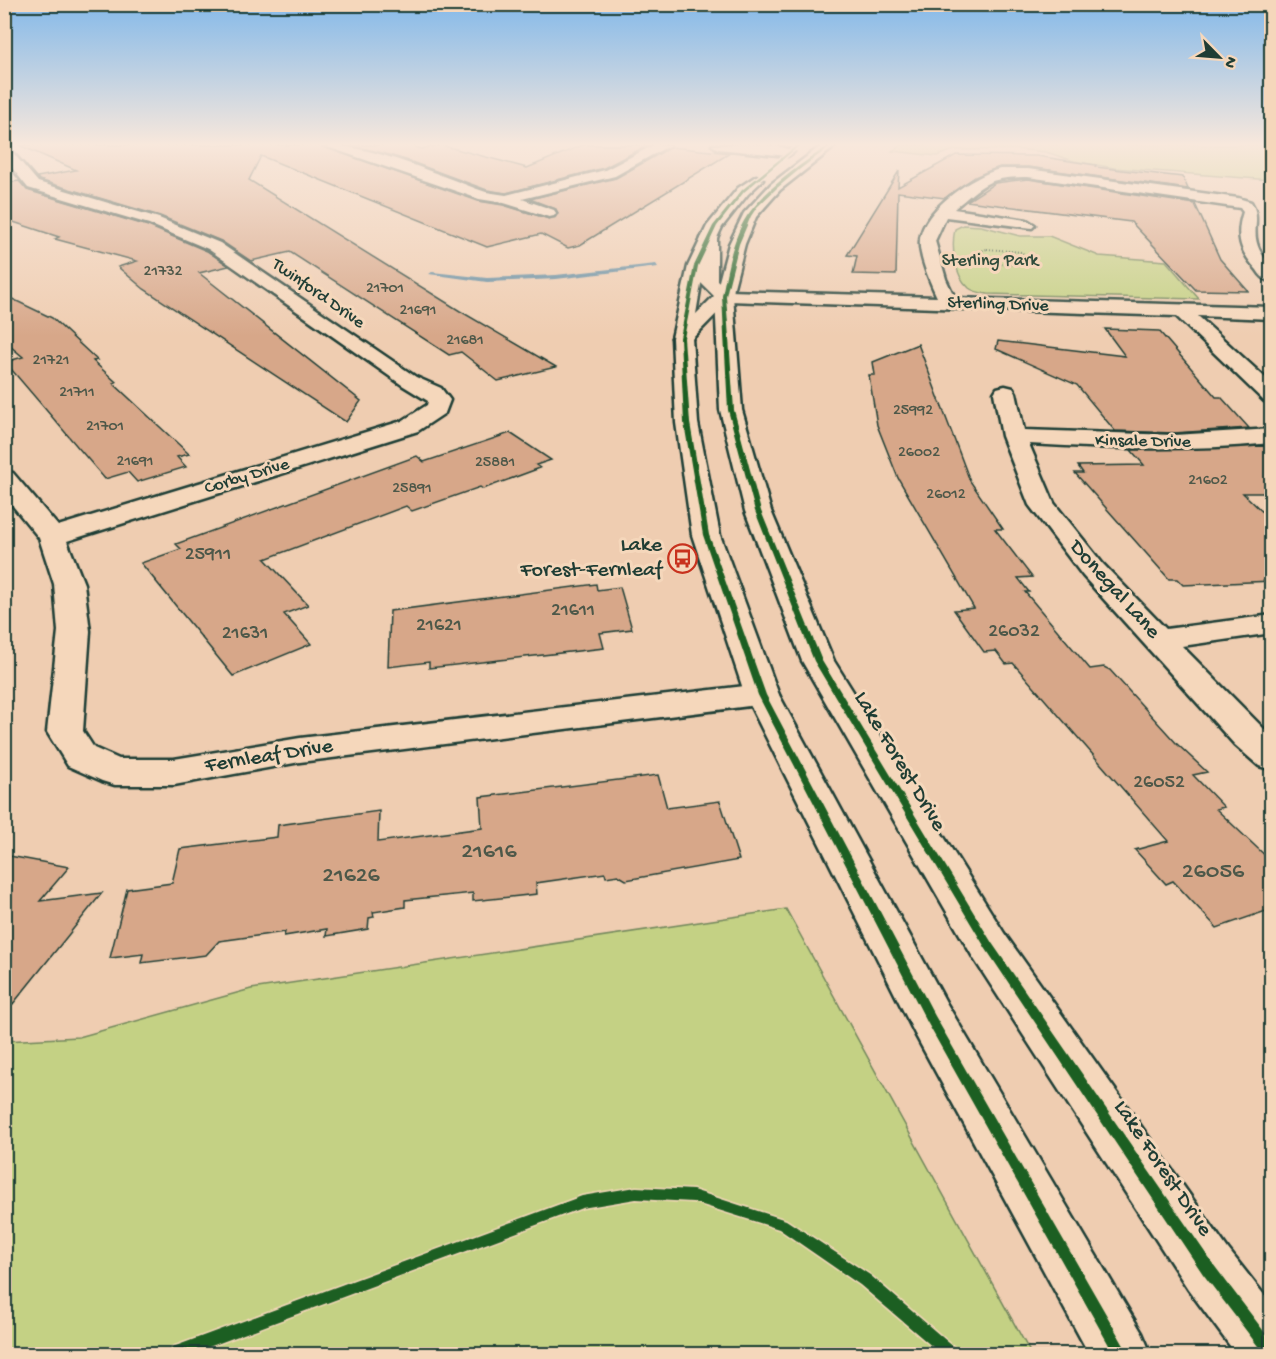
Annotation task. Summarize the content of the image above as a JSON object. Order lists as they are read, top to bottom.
{
  "streets": {
    "street": [
      "Twinford Drive",
      "Sterling Drive",
      "Kinsale Drive",
      "Corby Drive",
      "Donegal Lane",
      "Fernleaf Drive",
      "Lake Forest Drive"
    ]
  },
  "crossings": [
    ["Twinford Drive", "Corby Drive"],
    ["Sterling Drive", "Lake Forest Drive"],
    ["Kinsale Drive", "Donegal Lane"],
    ["Corby Drive", "Fernleaf Drive"],
    ["Fernleaf Drive", "Lake Forest Drive"]
  ],
  "parks": ["Sterling Park"],
  "places": {
    "bus stop": ["Lake Forest-Fernleaf"]
  },
  "house_numbers": [
    "21732",
    "21701",
    "21691",
    "21681",
    "21721",
    "21711",
    "25992",
    "21701",
    "26002",
    "21691",
    "25881",
    "21602",
    "25891",
    "26012",
    "25911",
    "21611",
    "21621",
    "26032",
    "21631",
    "26052",
    "21616",
    "26056",
    "21626"
  ],
  "north": "bottom right"
}
